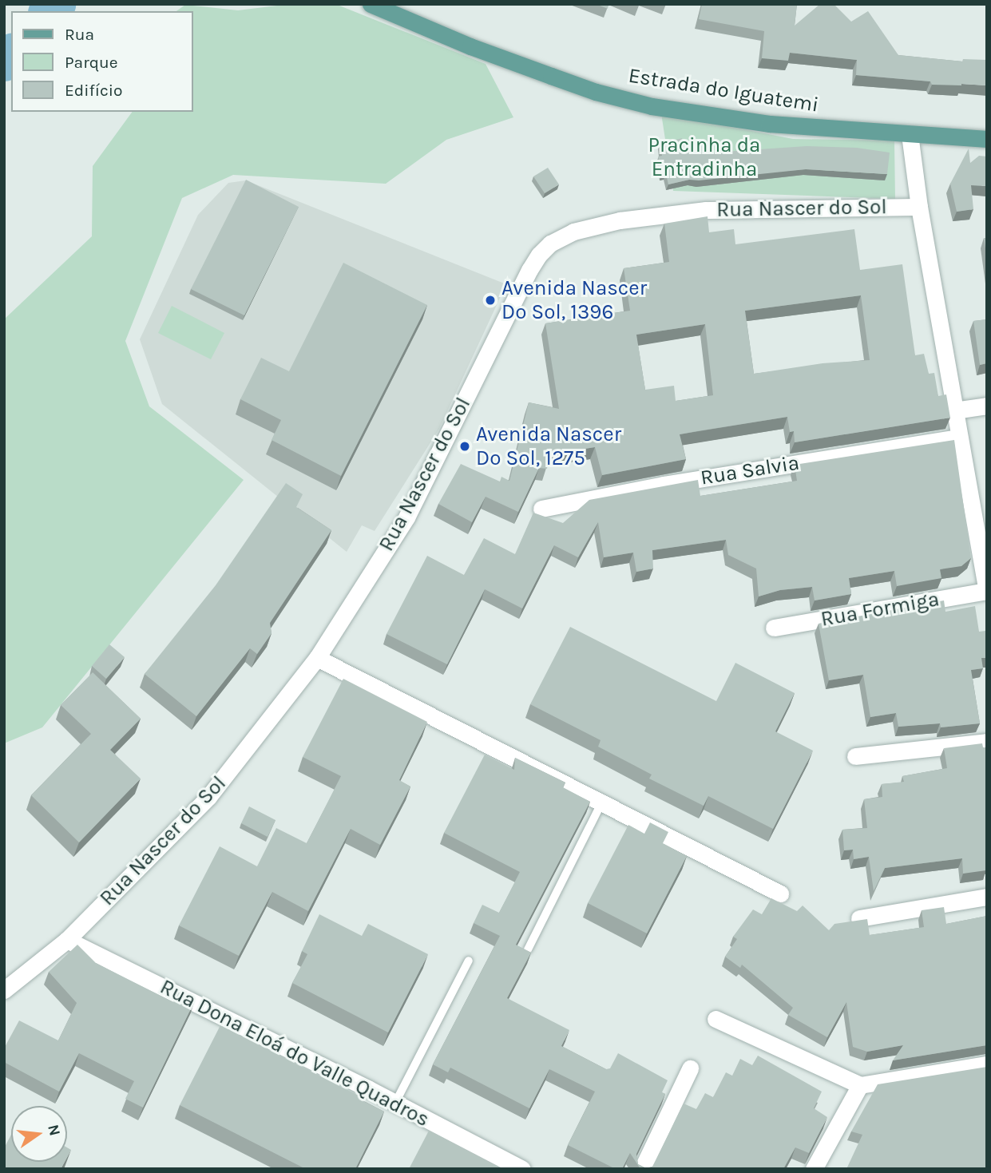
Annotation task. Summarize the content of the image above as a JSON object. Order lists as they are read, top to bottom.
{
  "streets": {
    "main road": ["Estrada do Iguatemi"],
    "street": [
      "Rua Nascer do Sol",
      "Rua Salvia",
      "Rua Formiga",
      "Rua Dona Eloá do Valle Quadros"
    ]
  },
  "crossings": [
    ["Estrada do Iguatemi", "Rua Nascer do Sol"],
    ["Rua Nascer do Sol", "Rua Salvia"],
    ["Rua Nascer do Sol", "Rua Formiga"],
    ["Rua Nascer do Sol", "Rua Dona Eloá do Valle Quadros"]
  ],
  "parks": ["Pracinha da Entradinha"],
  "places": ["Avenida Nascer Do Sol, 1396", "Avenida Nascer Do Sol, 1275"],
  "legend": ["Rua", "Parque", "Edifício"],
  "north": "right"
}
